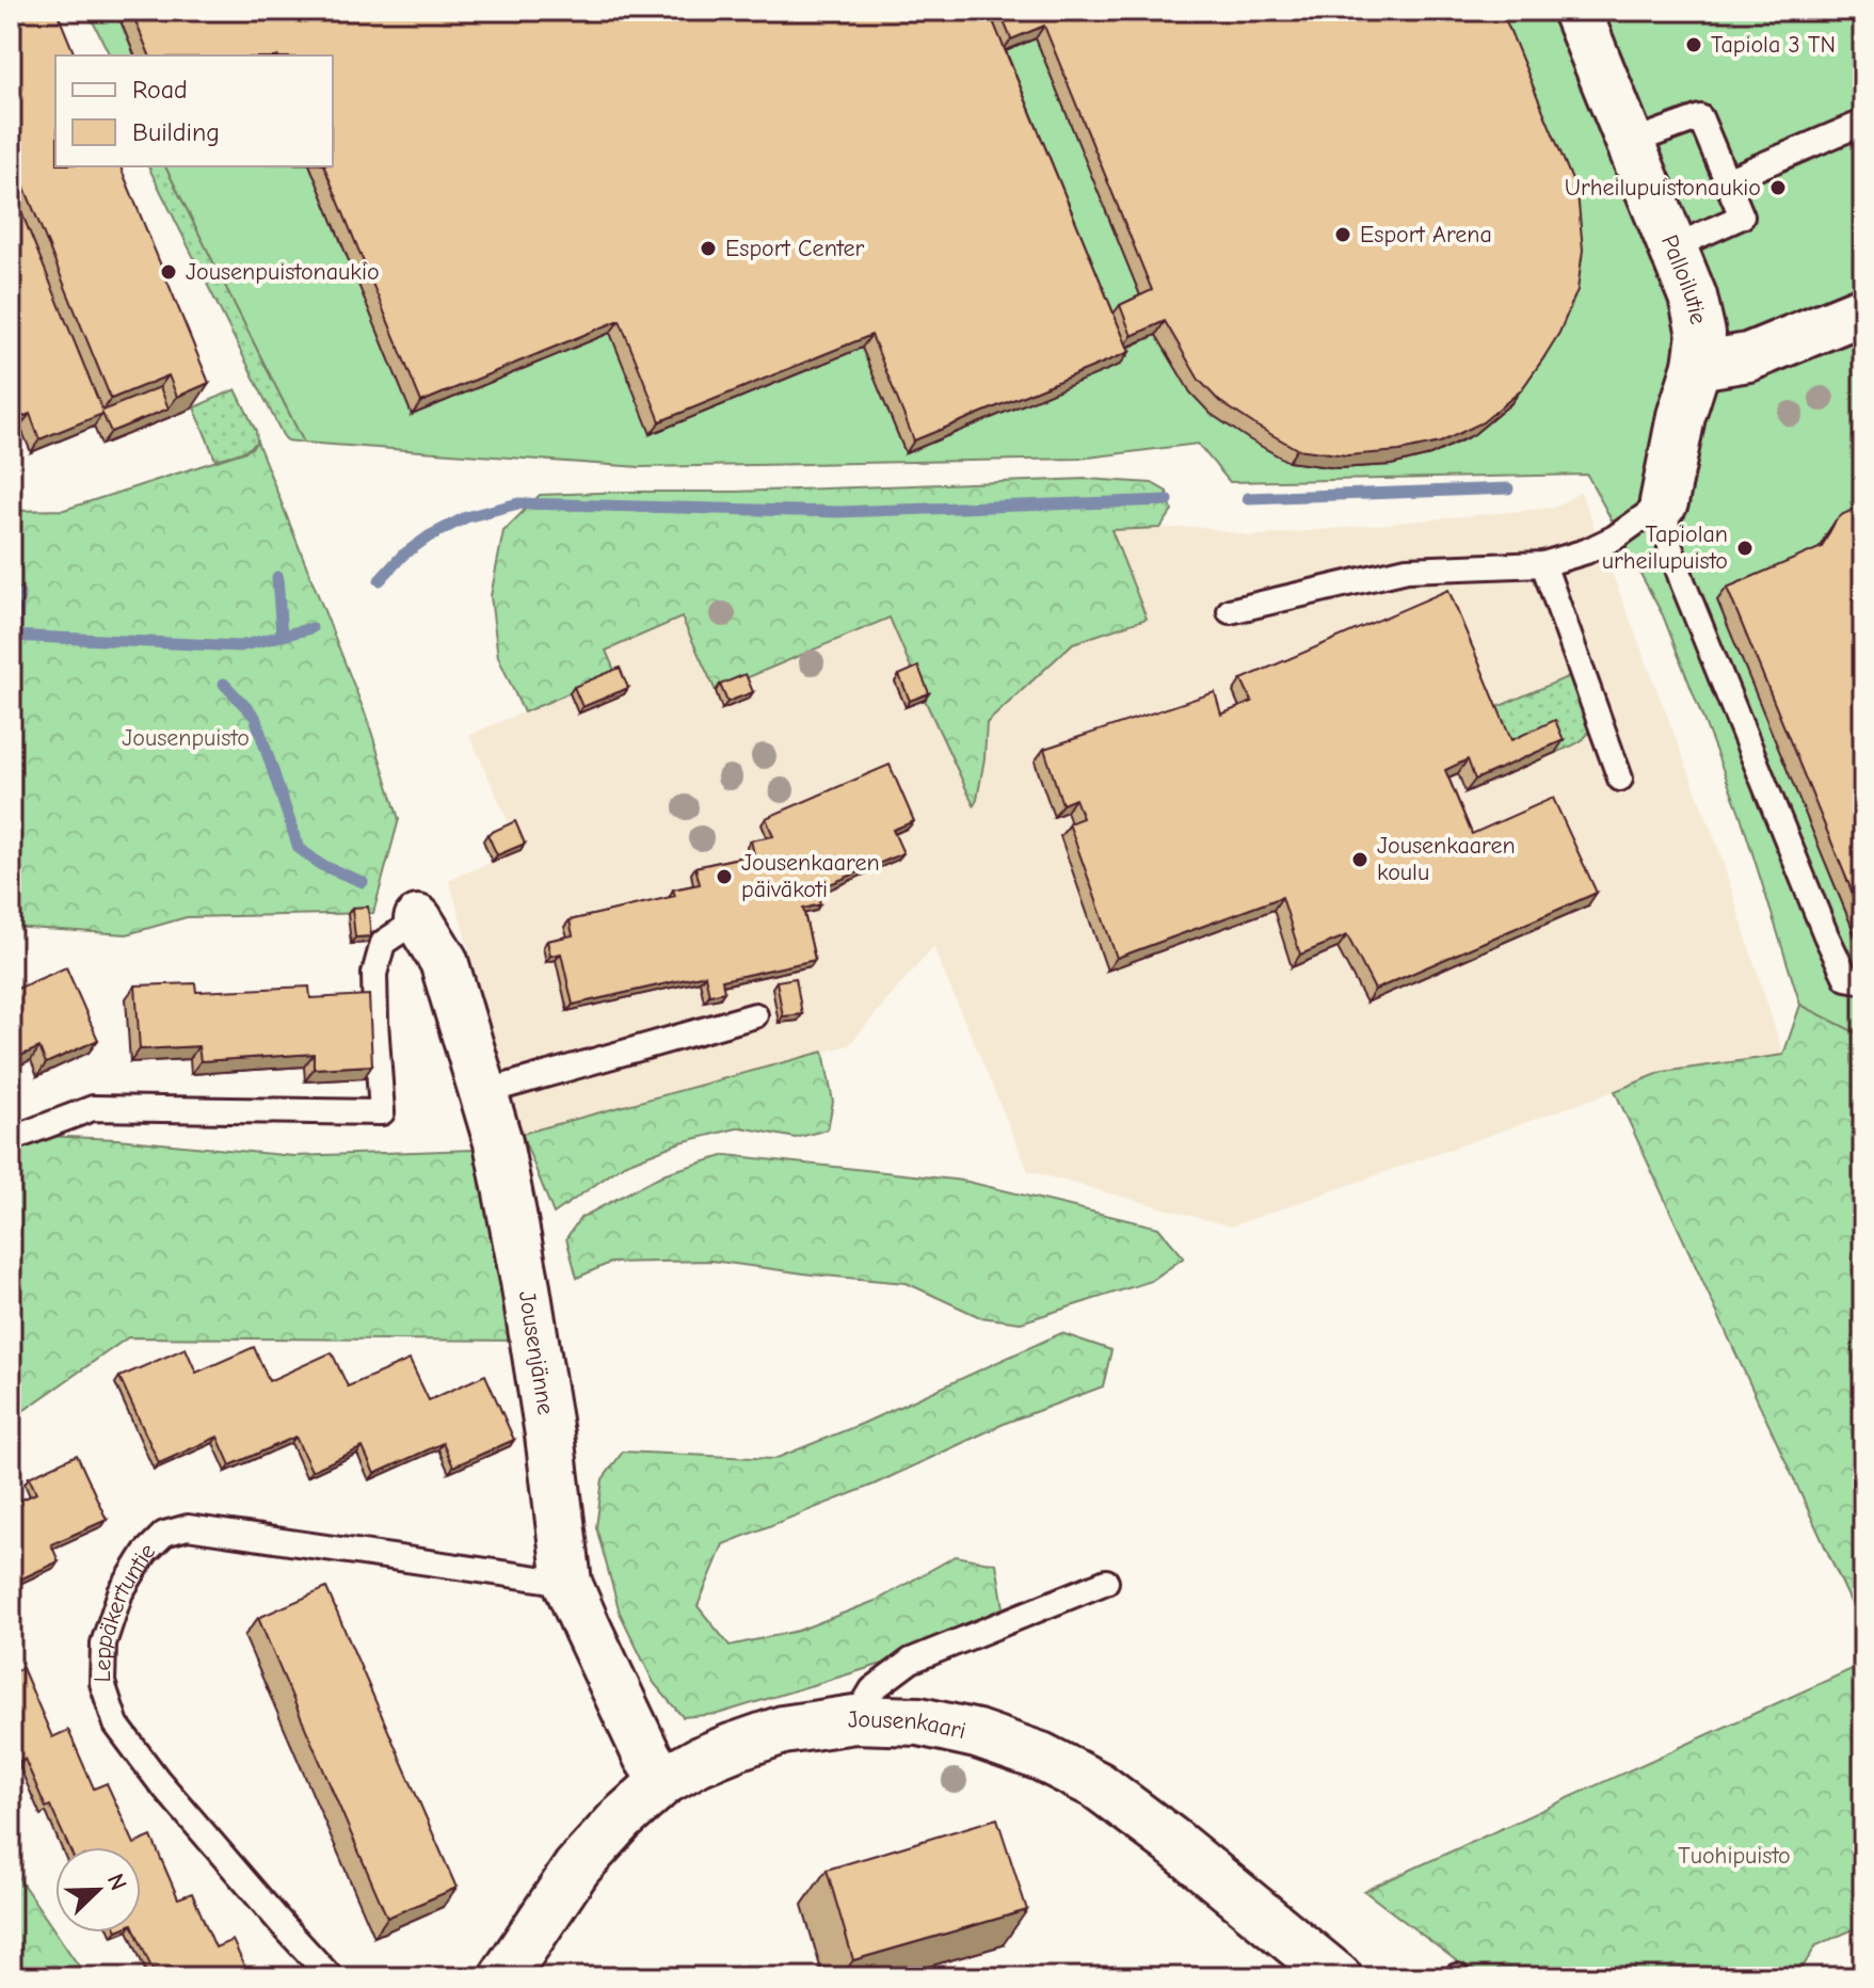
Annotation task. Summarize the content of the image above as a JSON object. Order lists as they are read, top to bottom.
{
  "streets": {
    "street": ["Palloilutie", "Jousenjänne", "Jousenkaari"],
    "lane": ["Leppäkertuntie"]
  },
  "crossings": [
    ["Jousenjänne", "Leppäkertuntie"],
    ["Jousenjänne", "Jousenkaari"]
  ],
  "parks": ["Jousenpuisto", "Tuohipuisto"],
  "places": [
    "Tapiola 3 TN",
    "Urheilupuistonaukio",
    "Esport Arena",
    "Esport Center",
    "Jousenpuistonaukio",
    "Tapiolan urheilupuisto",
    "Jousenkaaren koulu",
    "Jousenkaaren päiväkoti"
  ],
  "legend": ["Road", "Building"],
  "north": "top right"
}
